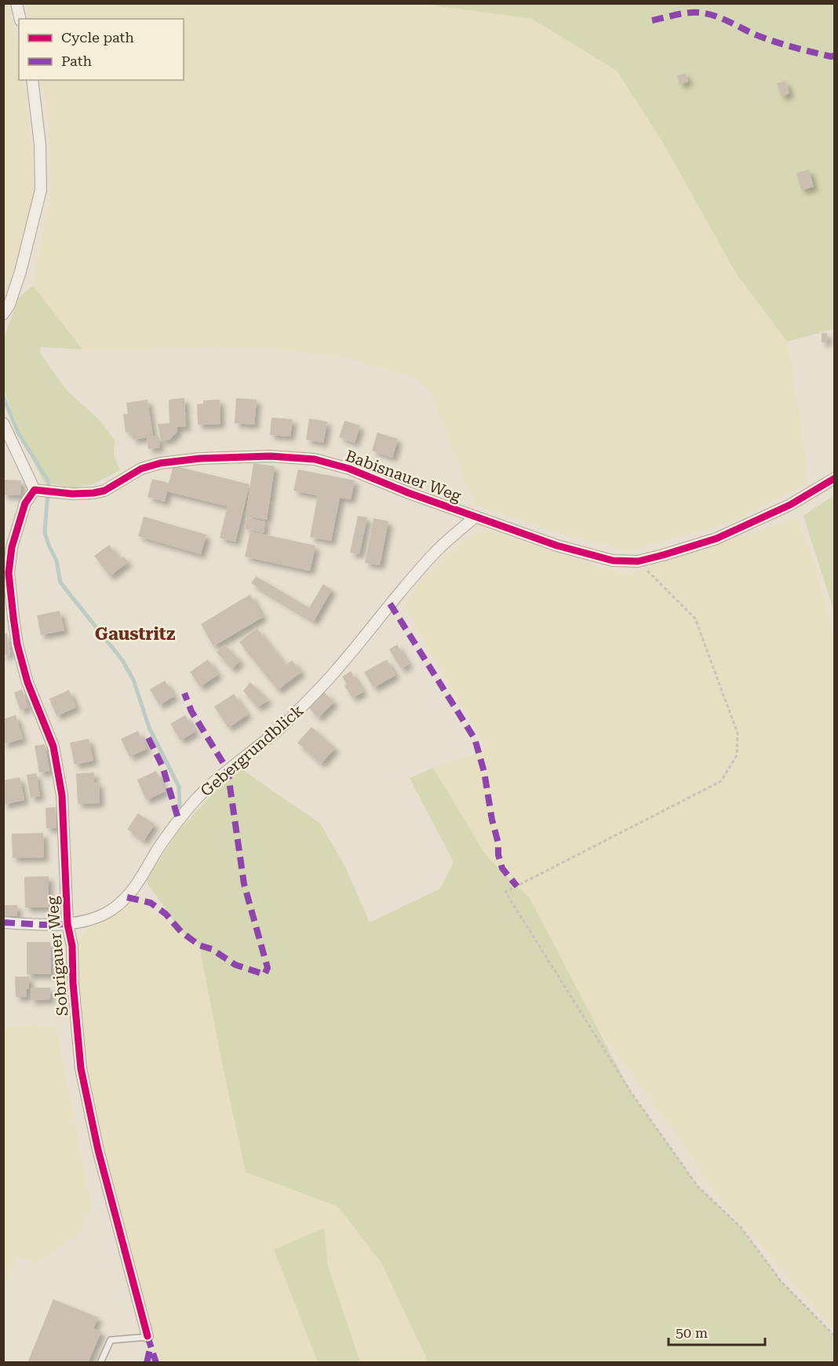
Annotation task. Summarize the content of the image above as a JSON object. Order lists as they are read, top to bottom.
{
  "streets": {
    "street": ["Babisnauer Weg", "Gebergrundblick", "Sobrigauer Weg"]
  },
  "crossings": [
    ["Babisnauer Weg", "Gebergrundblick"],
    ["Gebergrundblick", "Sobrigauer Weg"]
  ],
  "districts": ["Gaustritz"],
  "legend": ["Cycle path", "Path"],
  "scale_bar": "50 m"
}
